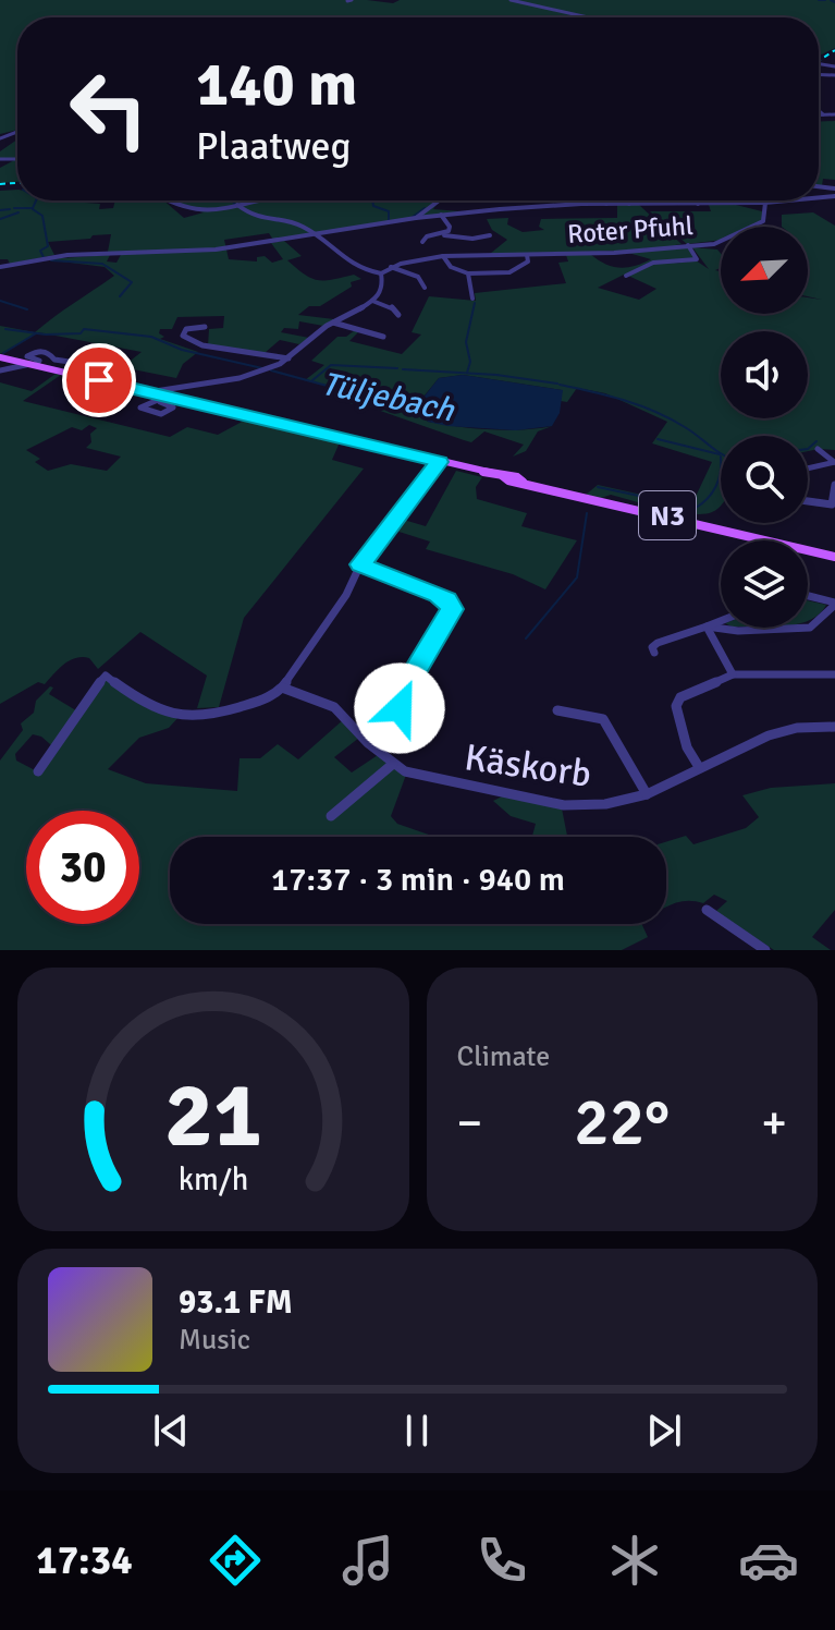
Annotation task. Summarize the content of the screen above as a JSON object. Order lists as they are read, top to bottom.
{
  "streets": {
    "main road": ["N3"],
    "street": ["Roter Pfuhl", "Käskorb"]
  },
  "water": ["Tüljebach"],
  "north": "bottom left",
  "page": {
    "turn": ["140 m", "Plaatweg"],
    "limit": "30",
    "trip": "17:37 · 3 min · 940 m",
    "tile": "Climate",
    "heat": ["−", "22°", "+"],
    "song": ["93.1 FM", "Music"],
    "tabs": "17:34",
    "gauge": ["21", "km/h"]
  }
}
